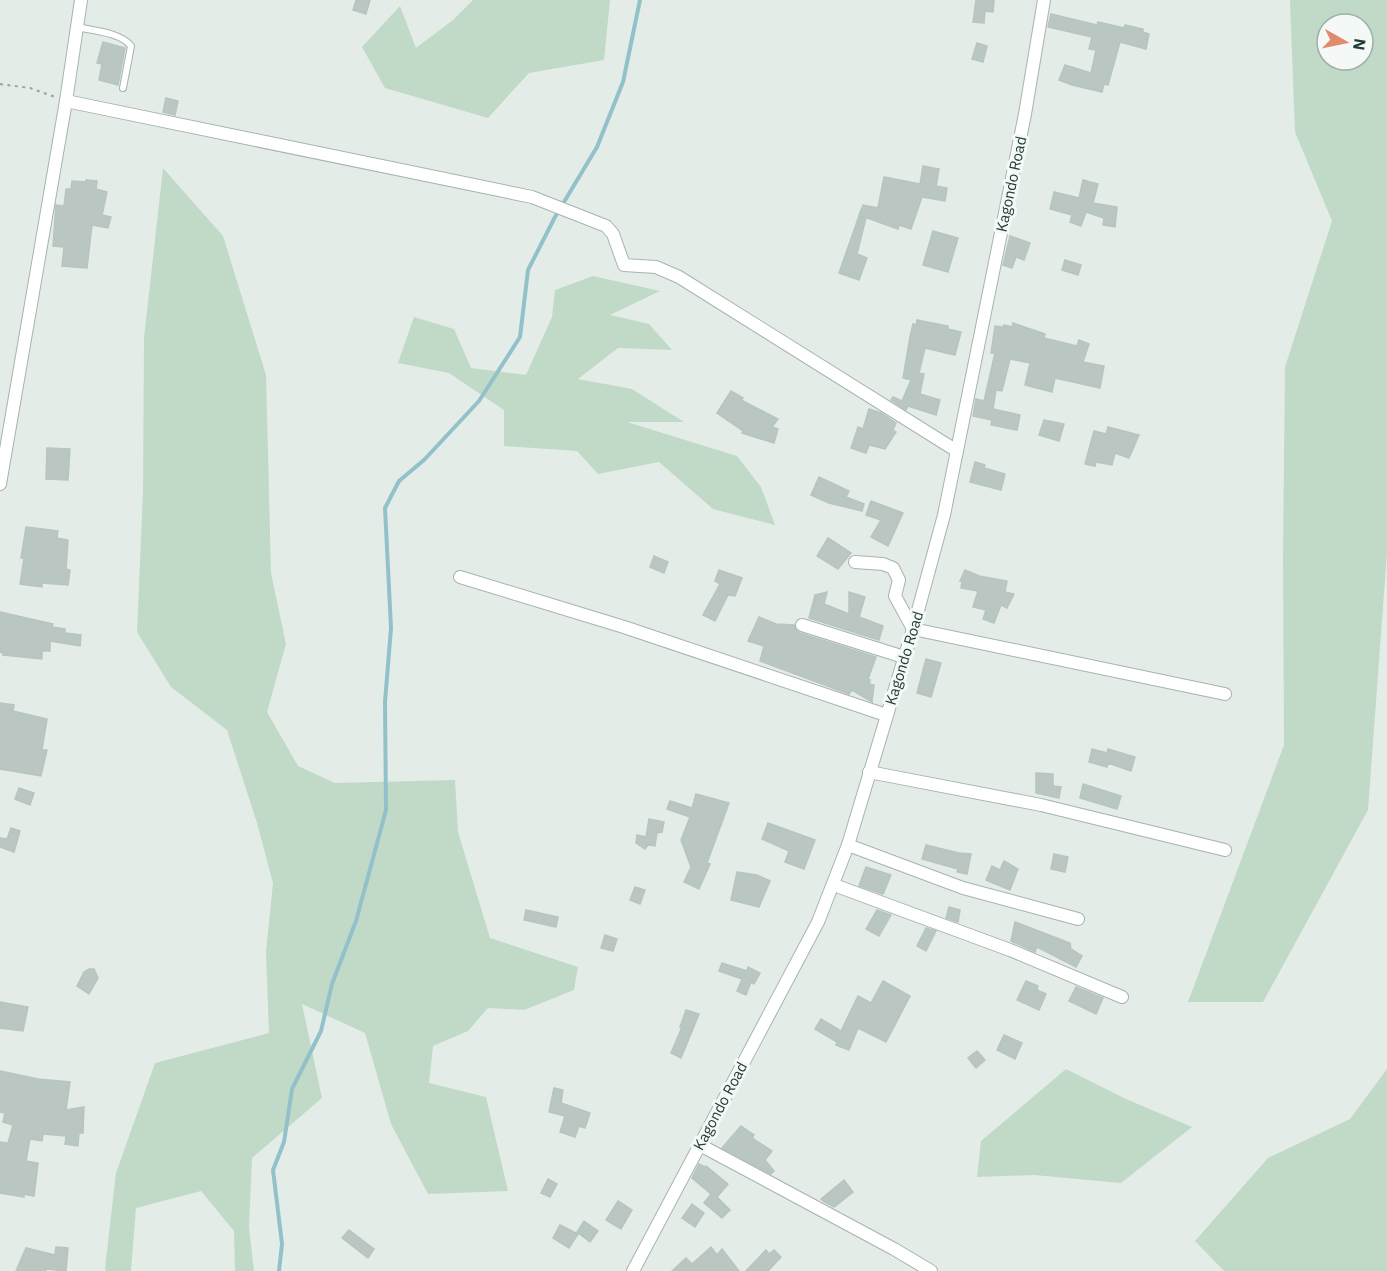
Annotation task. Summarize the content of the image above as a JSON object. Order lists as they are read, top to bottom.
{
  "streets": {
    "street": ["Kagondo Road"]
  },
  "north": "right"
}
